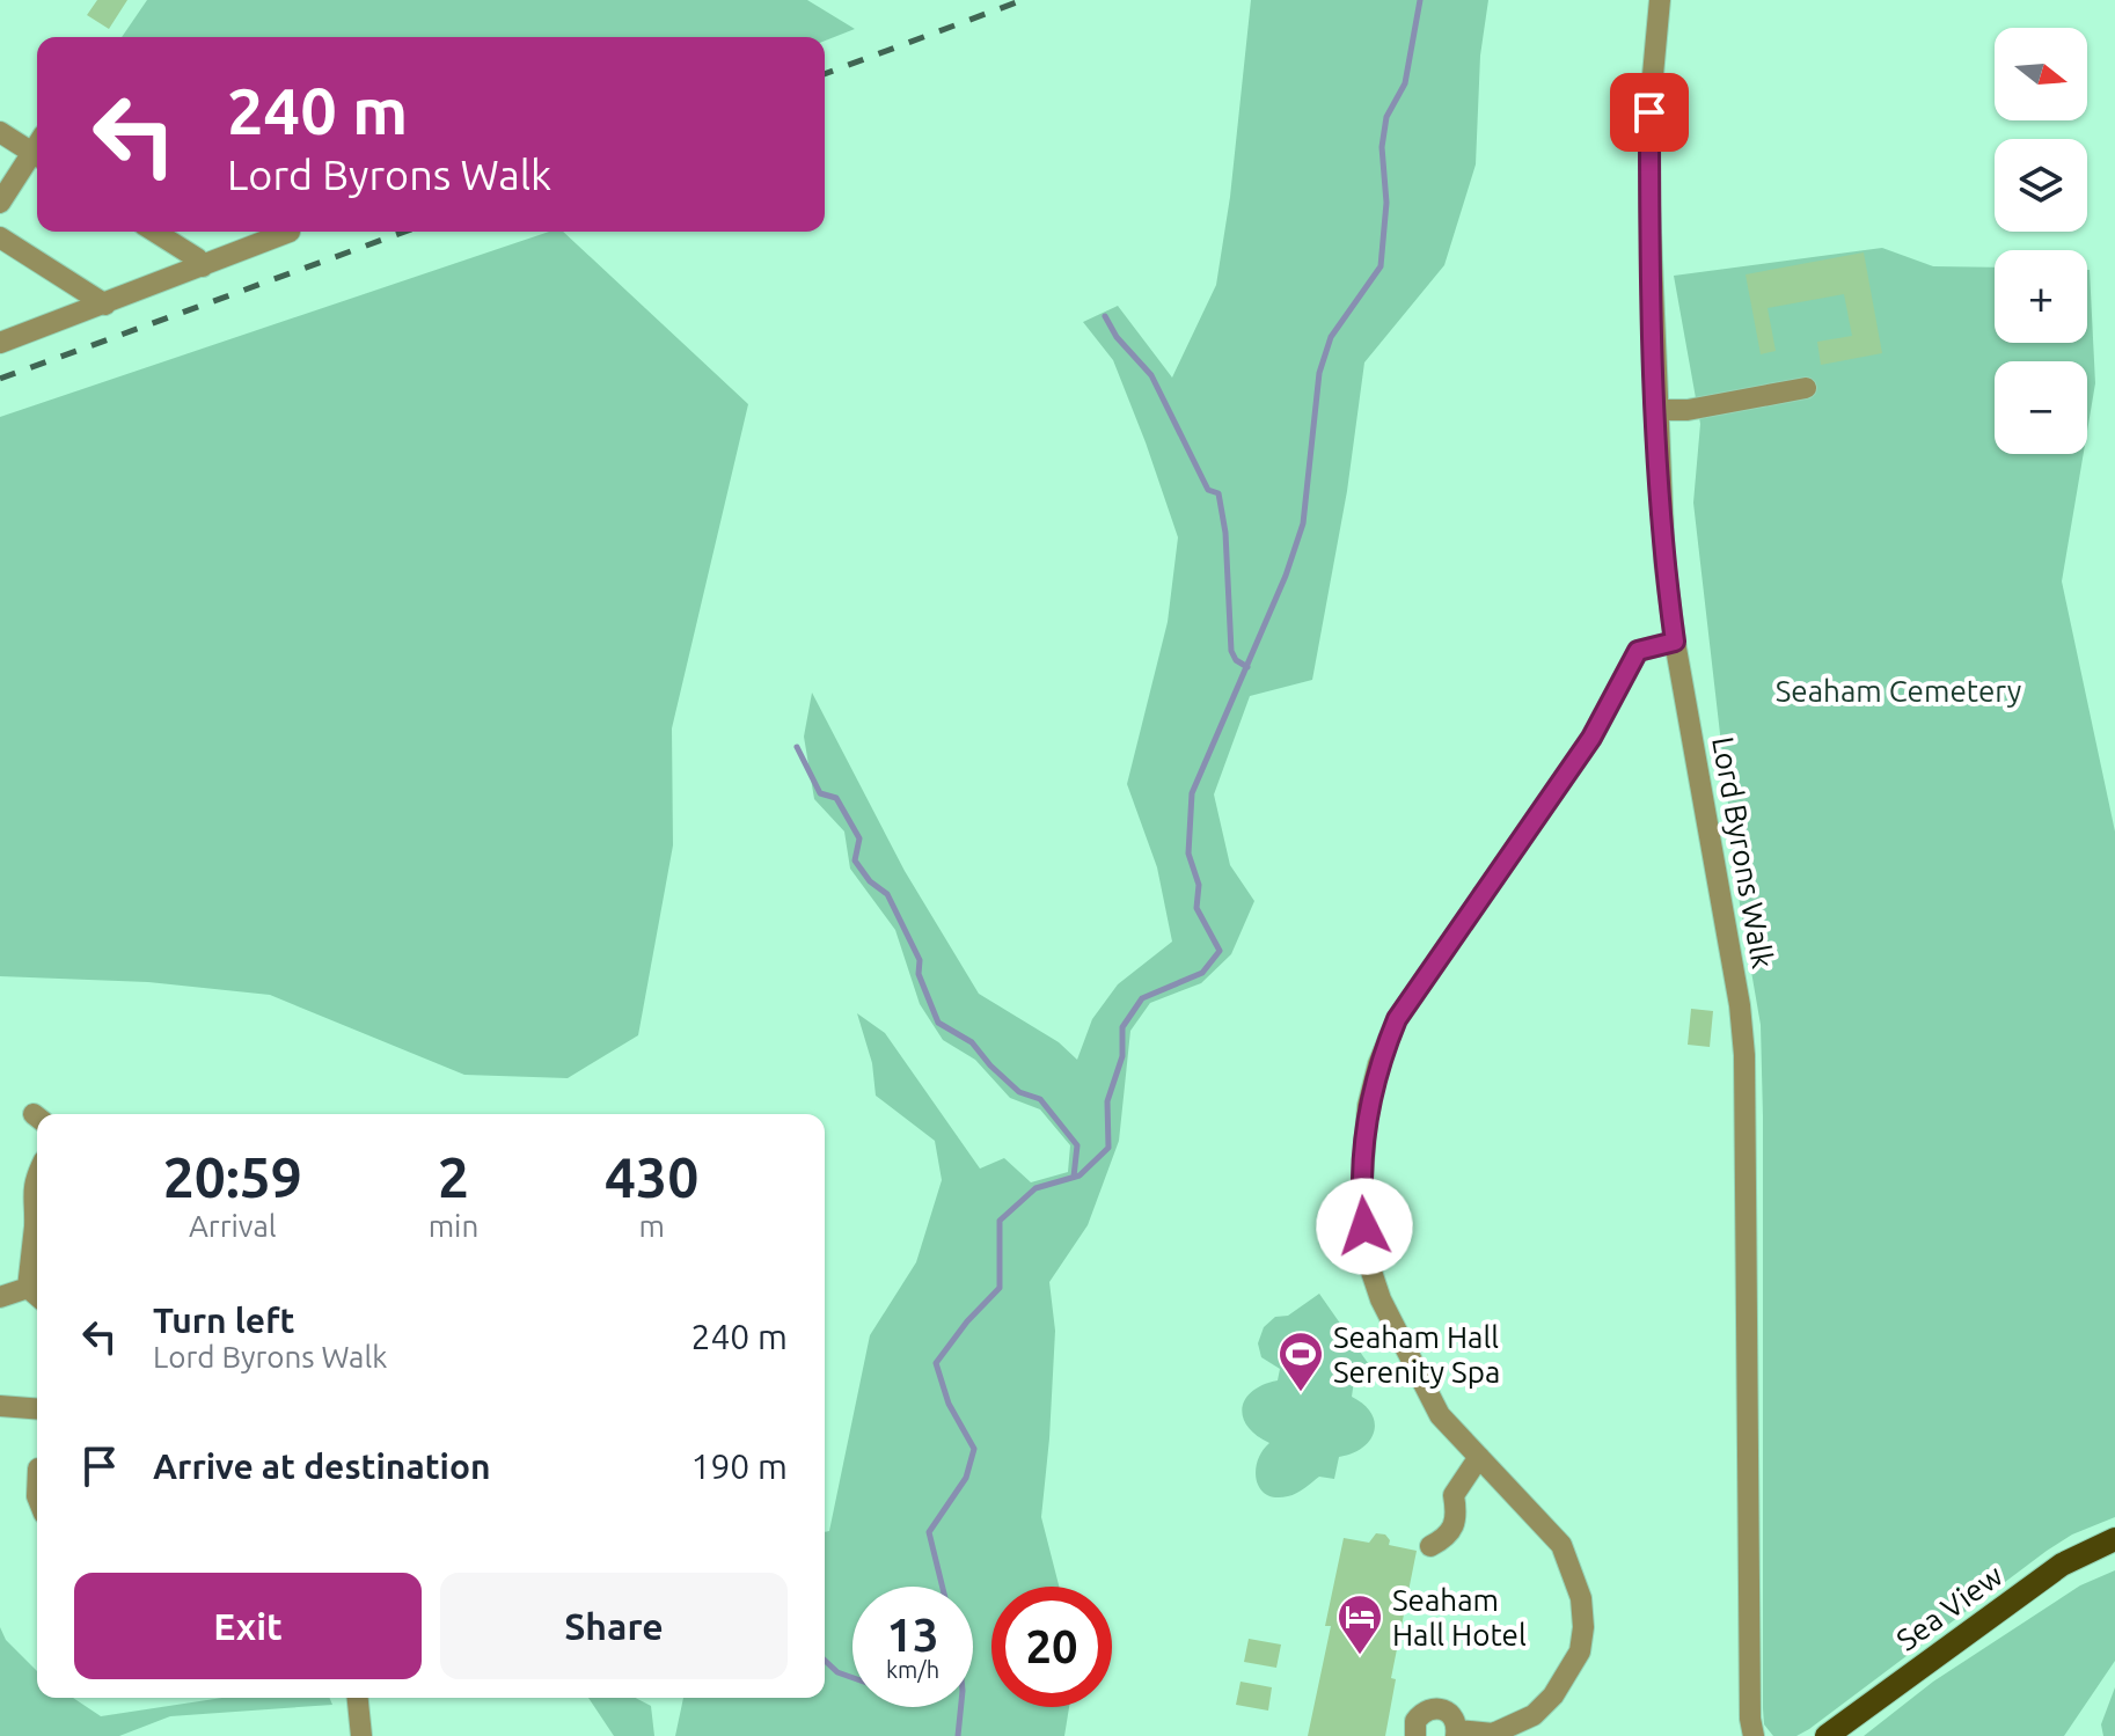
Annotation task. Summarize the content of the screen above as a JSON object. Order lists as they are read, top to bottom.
{
  "streets": {
    "main road": ["Sea View"],
    "street": ["Lord Byrons Walk"]
  },
  "parks": ["Seaham Cemetery"],
  "places": {
    "sports": ["Seaham Hall Serenity Spa"],
    "hotel": ["Seaham Hall Hotel"]
  },
  "north": "right",
  "page": {
    "map_buttons": ["+", "−"],
    "turn": ["240 m", "Lord Byrons Walk"],
    "eta": [
      "20:59",
      "Arrival",
      "2",
      "min",
      "430",
      "m"
    ],
    "list": [
      {
        "name": "Turn left",
        "note": "Lord Byrons Walk",
        "value": "240 m"
      },
      {
        "name": "Arrive at destination",
        "value": "190 m"
      }
    ],
    "buttons": ["Exit", "Share"],
    "speed": "13 km/h",
    "limit": "20"
  }
}
